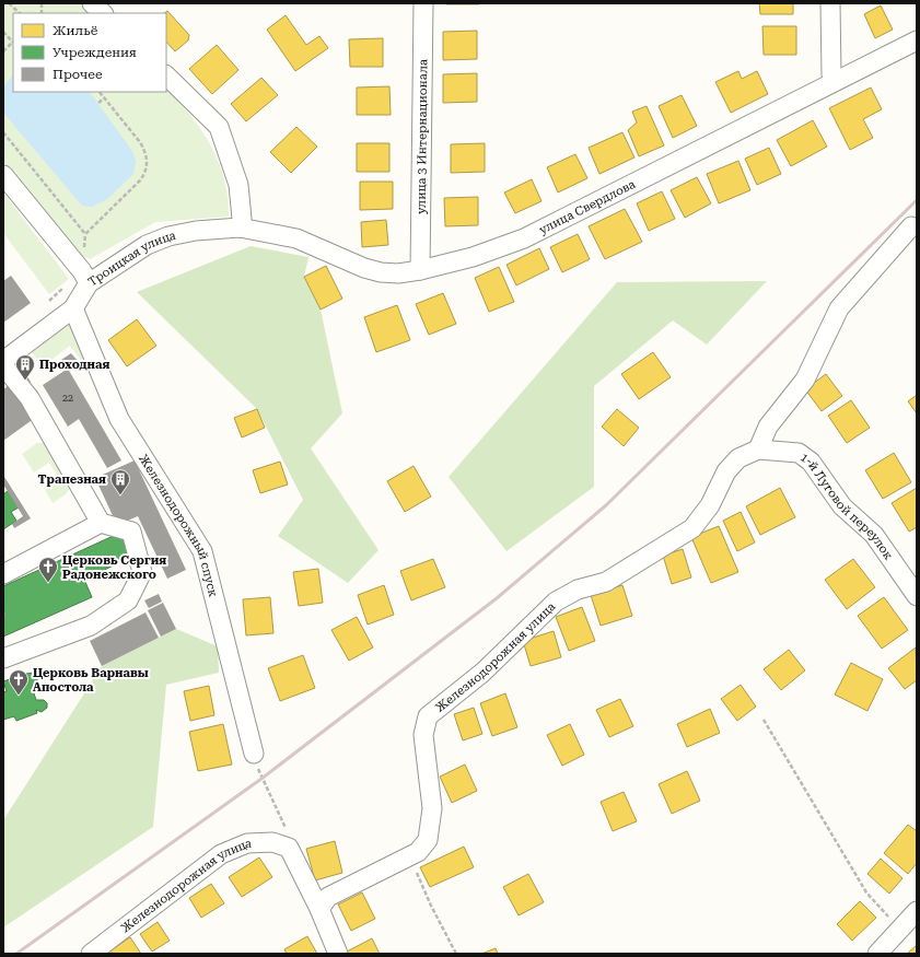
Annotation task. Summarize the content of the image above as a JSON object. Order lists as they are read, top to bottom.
{
  "streets": {
    "street": [
      "улица 3 Интернационала",
      "улица Свердлова",
      "Троицкая улица",
      "1-й Луговой переулок",
      "Железнодорожный спуск",
      "Железнодорожная улица"
    ]
  },
  "crossings": [
    ["улица 3 Интернационала", "улица Свердлова"],
    ["улица Свердлова", "Троицкая улица"],
    ["Троицкая улица", "Железнодорожный спуск"],
    ["1-й Луговой переулок", "Железнодорожная улица"]
  ],
  "places": {
    "building": ["Проходная", "Трапезная"],
    "church": ["Церковь Сергия Радонежского", "Церковь Варнавы Апостола"]
  },
  "house_numbers": ["22"],
  "legend": ["Жильё", "Учреждения", "Прочее"]
}
